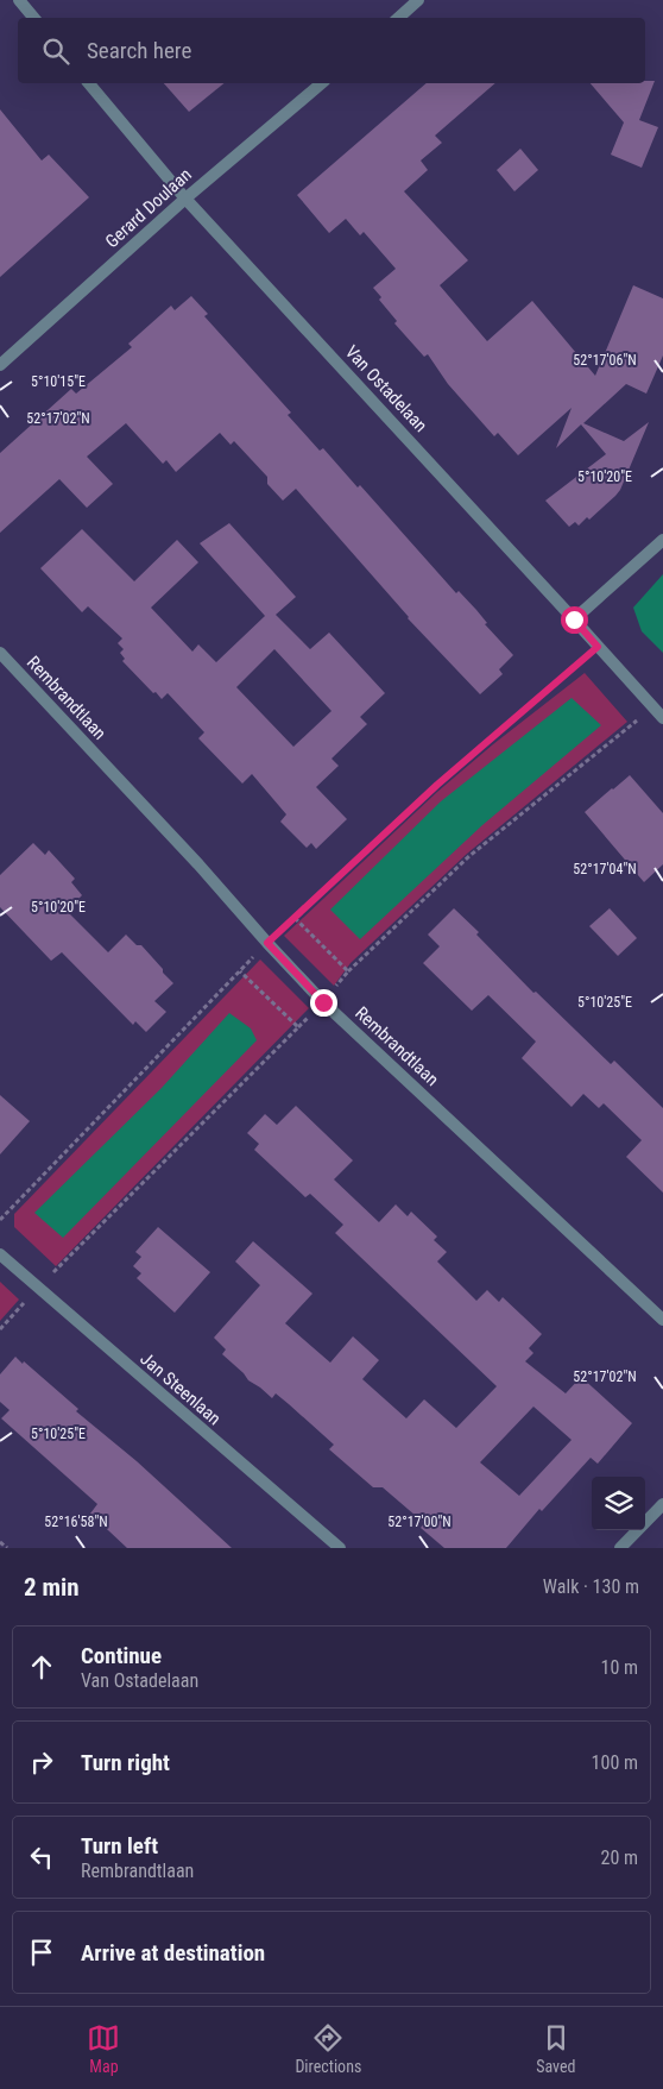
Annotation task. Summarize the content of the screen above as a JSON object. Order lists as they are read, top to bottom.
{
  "streets": {
    "street": [
      "Gerard Doulaan",
      "Van Ostadelaan",
      "Rembrandtlaan",
      "Jan Steenlaan"
    ]
  },
  "crossings": [
    ["Gerard Doulaan", "Van Ostadelaan"]
  ],
  "page": {
    "search": "Search here",
    "heading": ["2 min", "Walk · 130 m"],
    "list": [
      ["Continue", "Van Ostadelaan", "10 m"],
      ["Turn right", "100 m"],
      ["Turn left", "Rembrandtlaan", "20 m"],
      "Arrive at destination"
    ],
    "nav": ["Map", "Directions", "Saved"]
  },
  "coordinates": [
    "52°17'06\"N",
    "5°10'15\"E",
    "52°17'02\"N",
    "5°10'20\"E",
    "52°17'04\"N",
    "5°10'25\"E",
    "52°16'58\"N",
    "52°17'00\"N"
  ]
}
